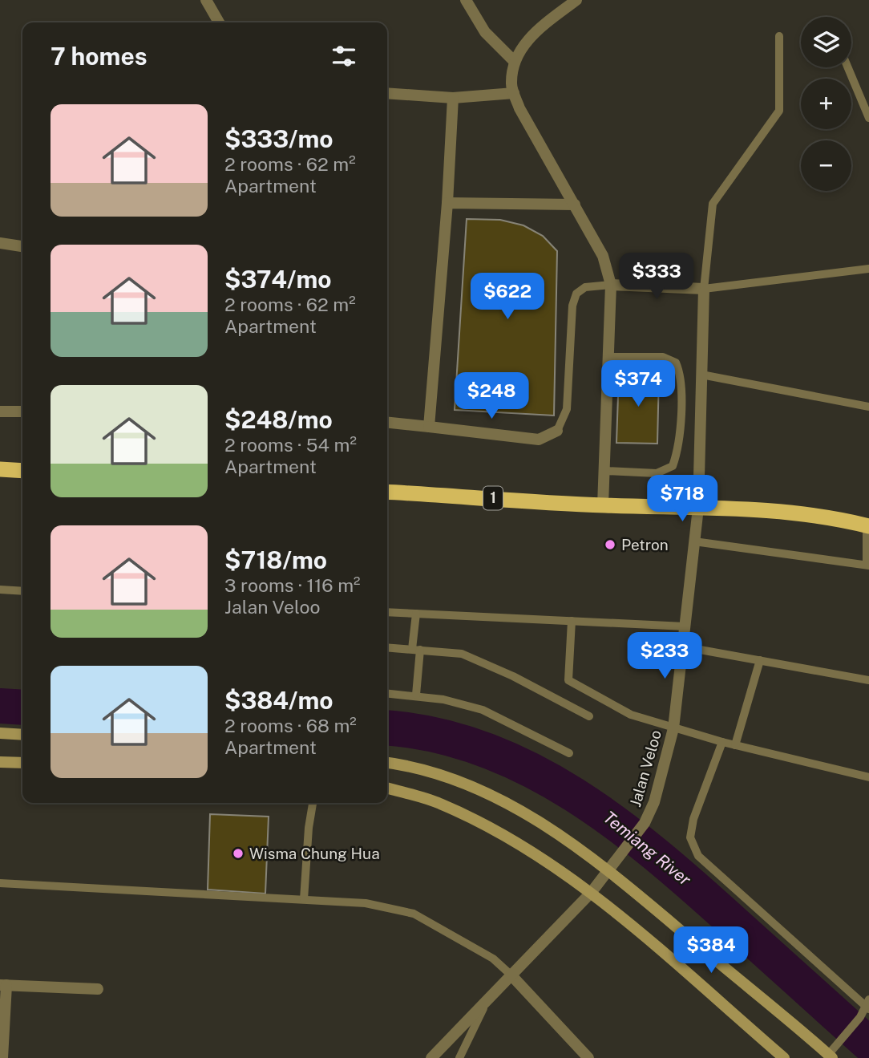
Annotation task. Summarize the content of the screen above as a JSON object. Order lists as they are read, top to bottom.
{
  "streets": {
    "highway": ["1"],
    "street": ["Jalan Veloo"]
  },
  "crossings": [
    ["1", "Jalan Veloo"]
  ],
  "water": ["Temiang River"],
  "places": ["Petron", "Wisma Chung Hua"],
  "page": {
    "map_buttons": ["+", "−"],
    "heading": "7 homes",
    "list": [
      {
        "name": "$333/mo",
        "note": "2 rooms · 62 m² · Apartment"
      },
      {
        "name": "$374/mo",
        "note": "2 rooms · 62 m² · Apartment"
      },
      {
        "name": "$248/mo",
        "note": "2 rooms · 54 m² · Apartment"
      },
      {
        "name": "$718/mo",
        "note": "3 rooms · 116 m² · Jalan Veloo"
      },
      {
        "name": "$384/mo",
        "note": "2 rooms · 68 m² · Apartment"
      }
    ],
    "price": [
      "$333",
      "$622",
      "$374",
      "$248",
      "$718",
      "$233",
      "$384"
    ]
  }
}
